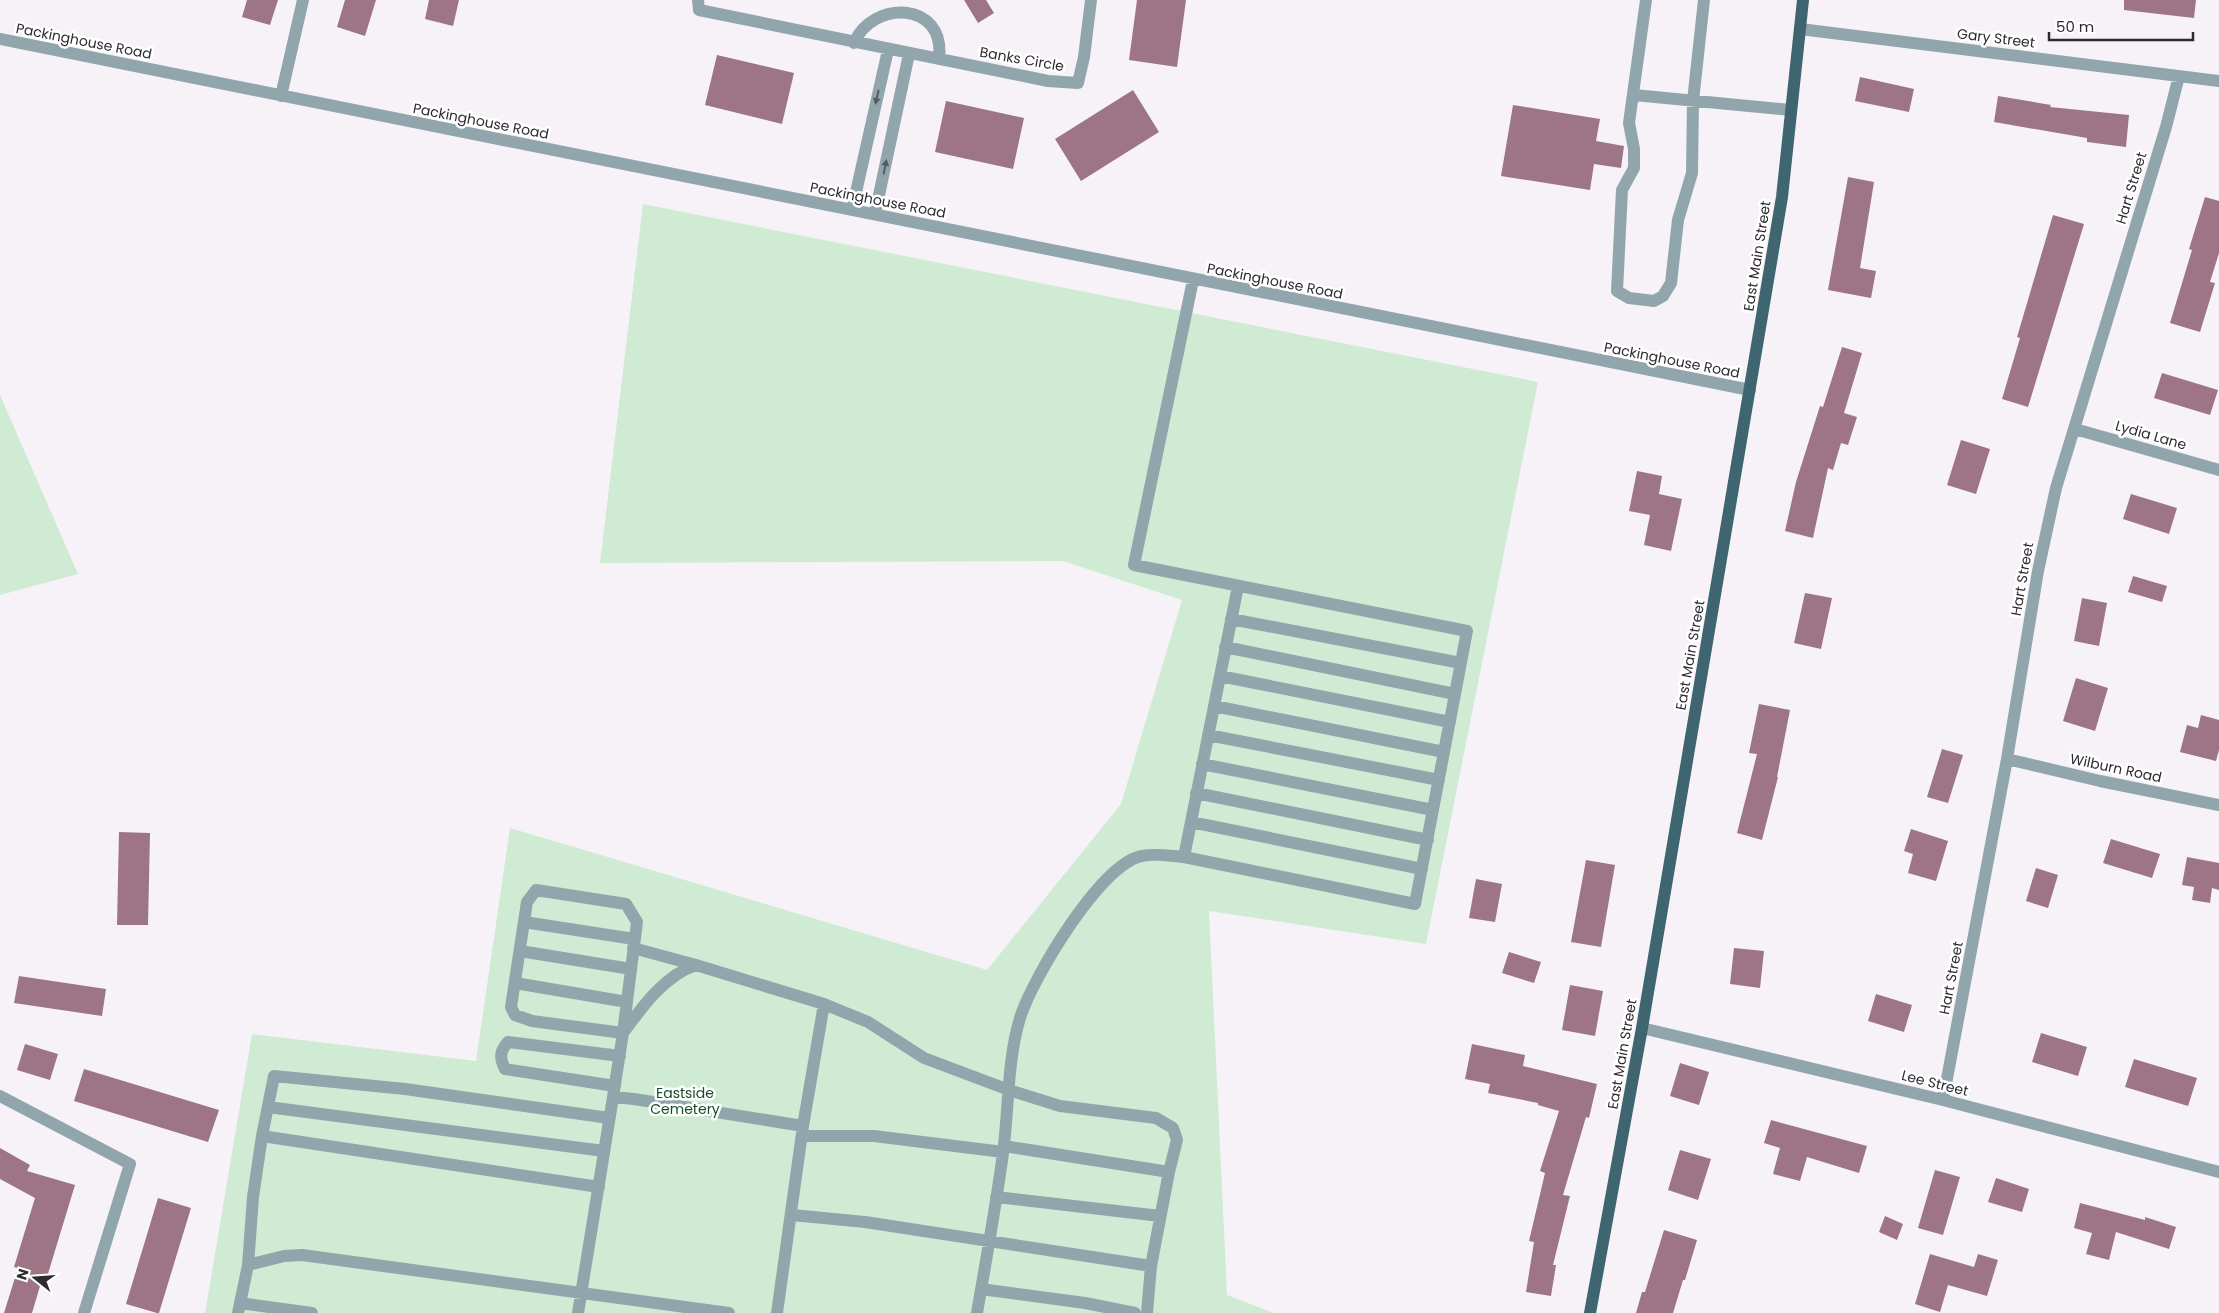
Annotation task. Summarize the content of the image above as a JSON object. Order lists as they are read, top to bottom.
{
  "streets": {
    "main road": ["East Main Street"],
    "street": [
      "Gary Street",
      "Packinghouse Road",
      "Banks Circle",
      "Hart Street",
      "Lydia Lane",
      "Wilburn Road",
      "Lee Street"
    ]
  },
  "crossings": [
    ["Gary Street", "Hart Street"],
    ["Gary Street", "East Main Street"],
    ["Packinghouse Road", "East Main Street"],
    ["Hart Street", "Lydia Lane"],
    ["Hart Street", "Wilburn Road"],
    ["Hart Street", "Lee Street"],
    ["East Main Street", "Lee Street"]
  ],
  "parks": ["Eastside Cemetery"],
  "scale_bar": "50 m",
  "north": "left"
}
